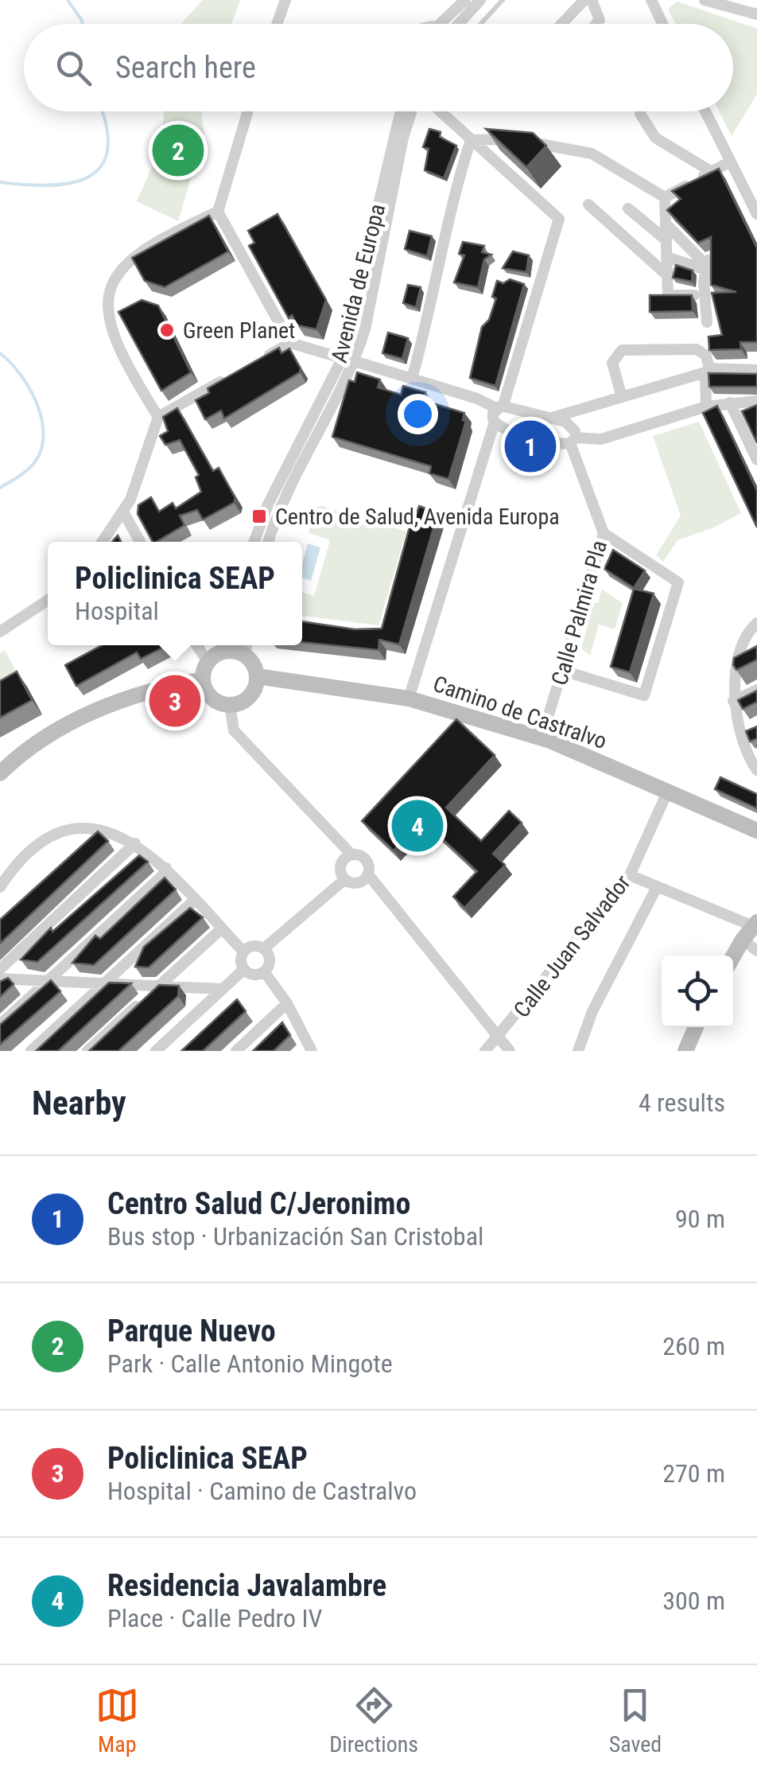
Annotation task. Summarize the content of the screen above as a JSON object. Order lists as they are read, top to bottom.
{
  "streets": {
    "street": [
      "Avenida de Europa",
      "Calle Palmira Pla",
      "Camino de Castralvo",
      "Calle Juan Salvador"
    ]
  },
  "crossings": [
    ["Calle Palmira Pla", "Camino de Castralvo"],
    ["Camino de Castralvo", "Calle Juan Salvador"]
  ],
  "places": {
    "other": ["Green Planet"],
    "transit": ["Centro de Salud, Avenida Europa"]
  },
  "page": {
    "search": "Search here",
    "pins": [
      "2",
      "1",
      "3",
      "4"
    ],
    "popup": ["Policlinica SEAP", "Hospital"],
    "heading": ["Nearby", "4 results"],
    "list": [
      {
        "mark": "1",
        "name": "Centro Salud C/Jeronimo",
        "note": "Bus stop · Urbanización San Cristobal",
        "value": "90 m"
      },
      {
        "mark": "2",
        "name": "Parque Nuevo",
        "note": "Park · Calle Antonio Mingote",
        "value": "260 m"
      },
      {
        "mark": "3",
        "name": "Policlinica SEAP",
        "note": "Hospital · Camino de Castralvo",
        "value": "270 m"
      },
      {
        "mark": "4",
        "name": "Residencia Javalambre",
        "note": "Place · Calle Pedro IV",
        "value": "300 m"
      }
    ],
    "nav": ["Map", "Directions", "Saved"]
  }
}
